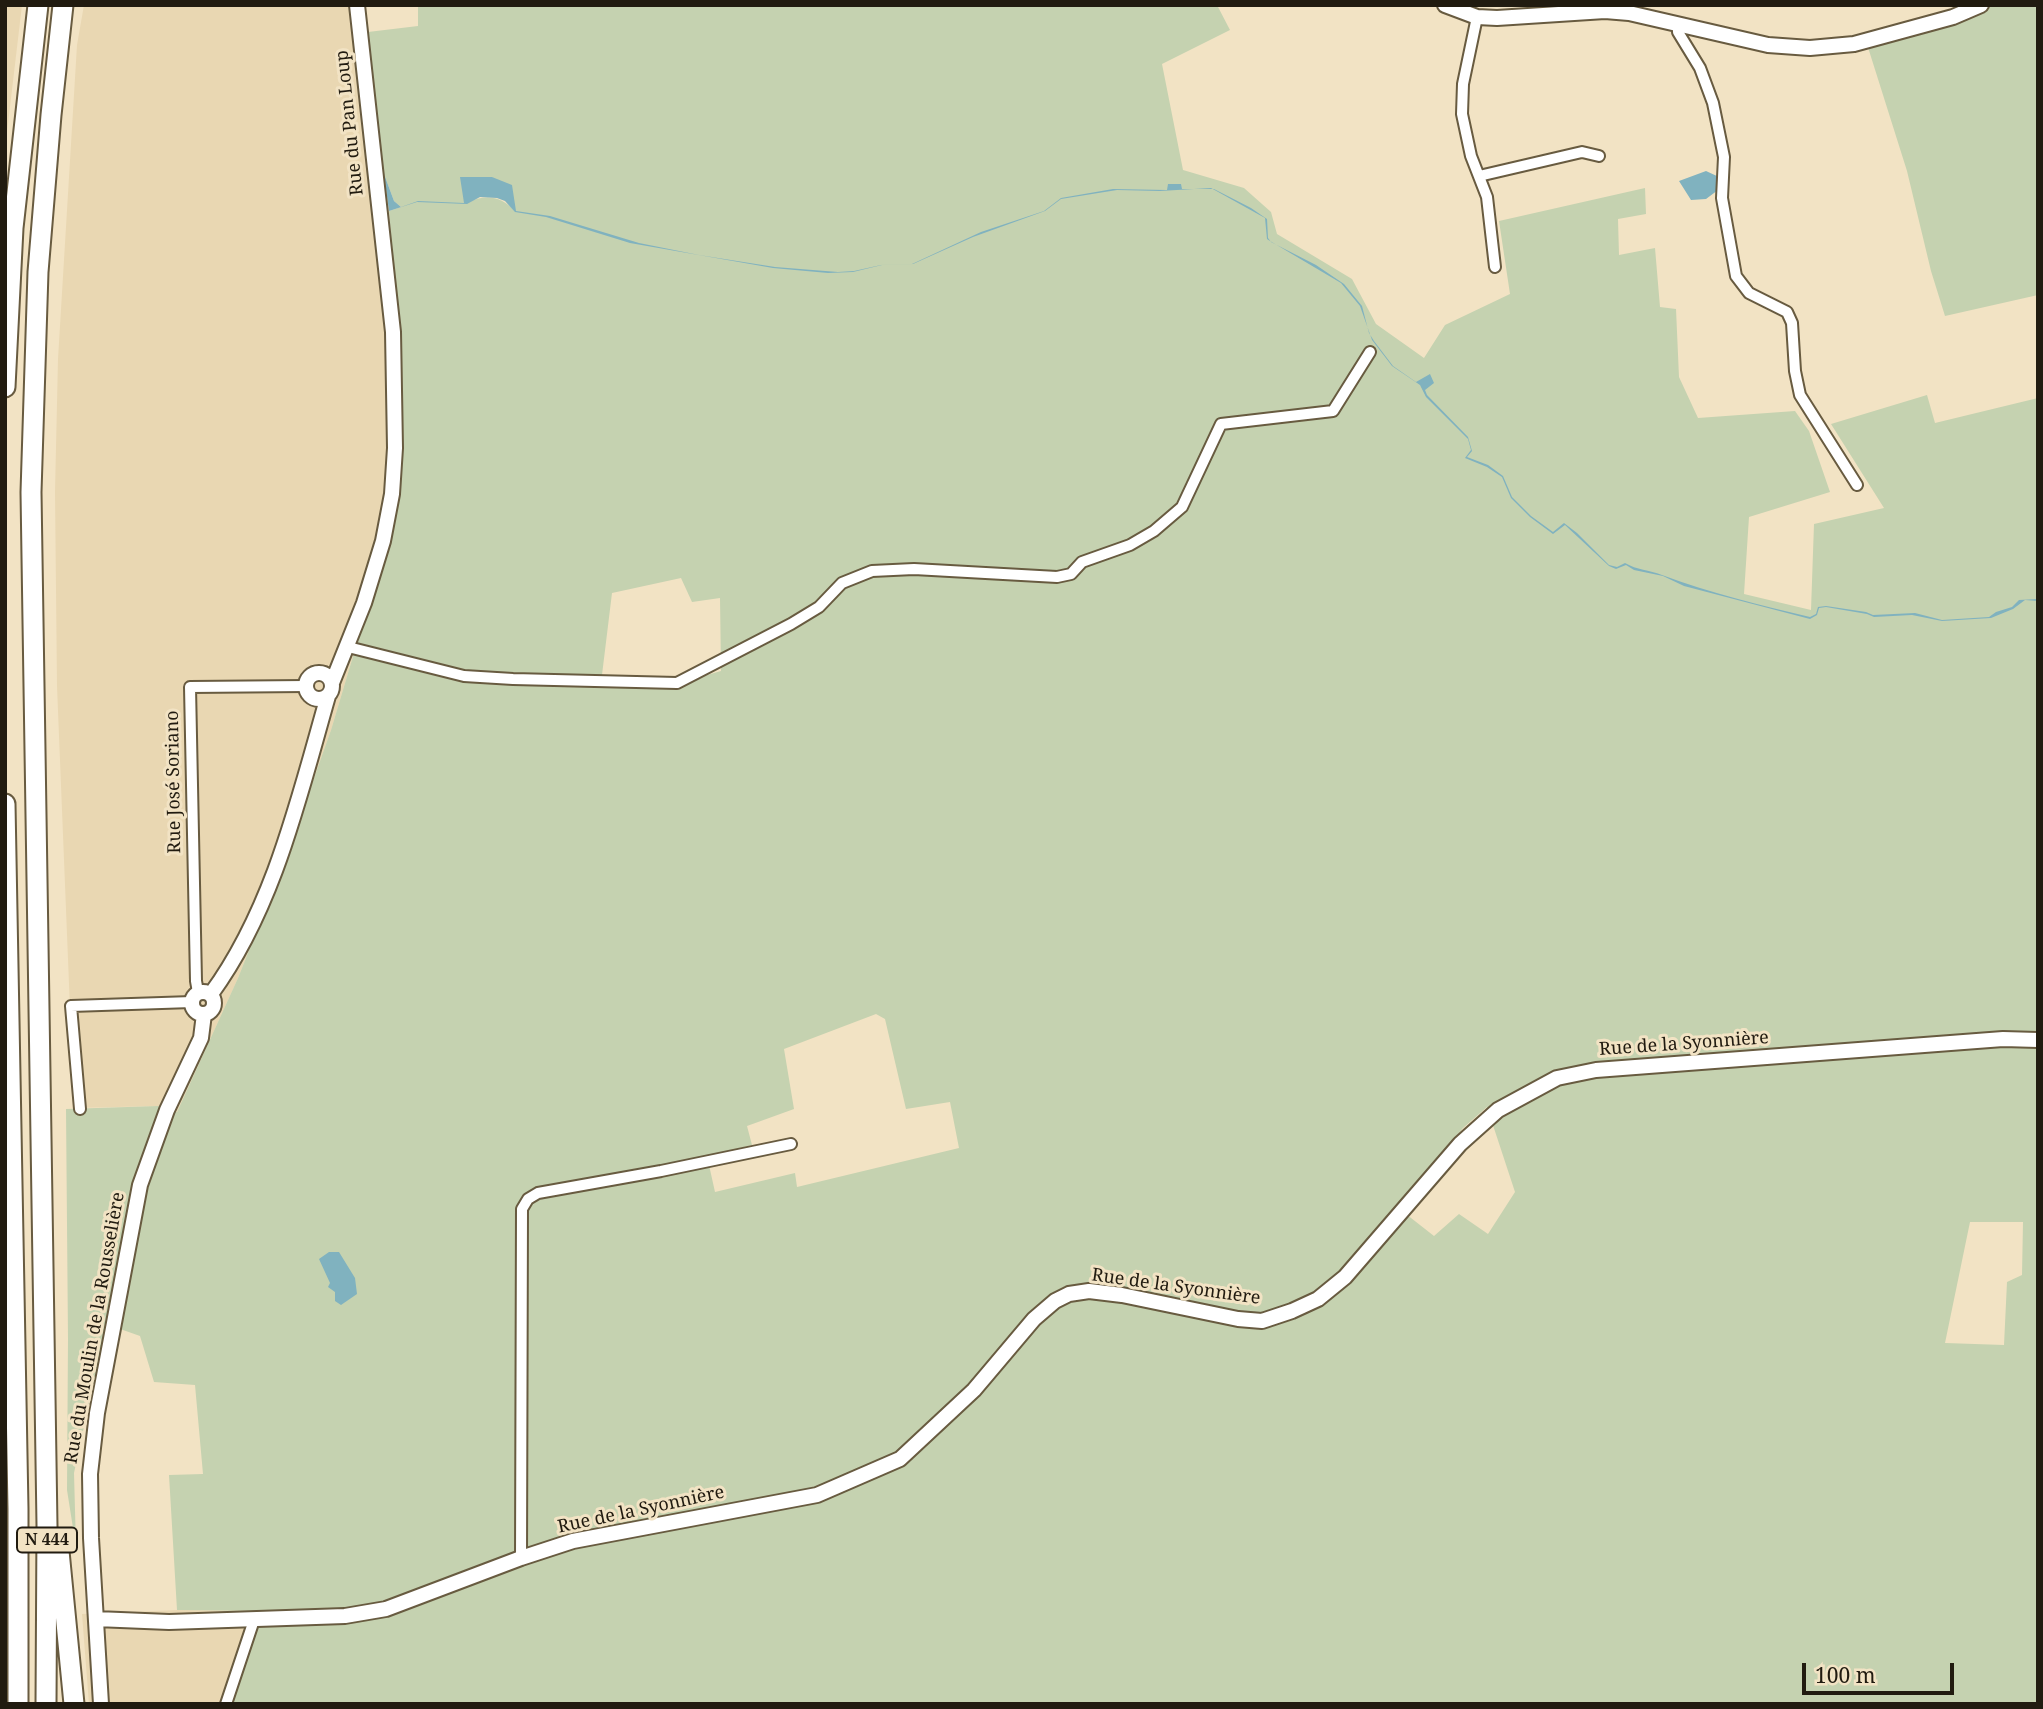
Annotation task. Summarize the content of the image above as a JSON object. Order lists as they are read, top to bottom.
{
  "streets": {
    "highway": ["N 444"],
    "street": [
      "Rue du Pan Loup",
      "Rue José Soriano",
      "Rue de la Syonnière",
      "Rue du Moulin de la Rousselière"
    ]
  },
  "crossings": [
    ["Rue José Soriano", "Rue du Moulin de la Rousselière"],
    ["Rue de la Syonnière", "Rue du Moulin de la Rousselière"]
  ],
  "scale_bar": "100 m"
}
